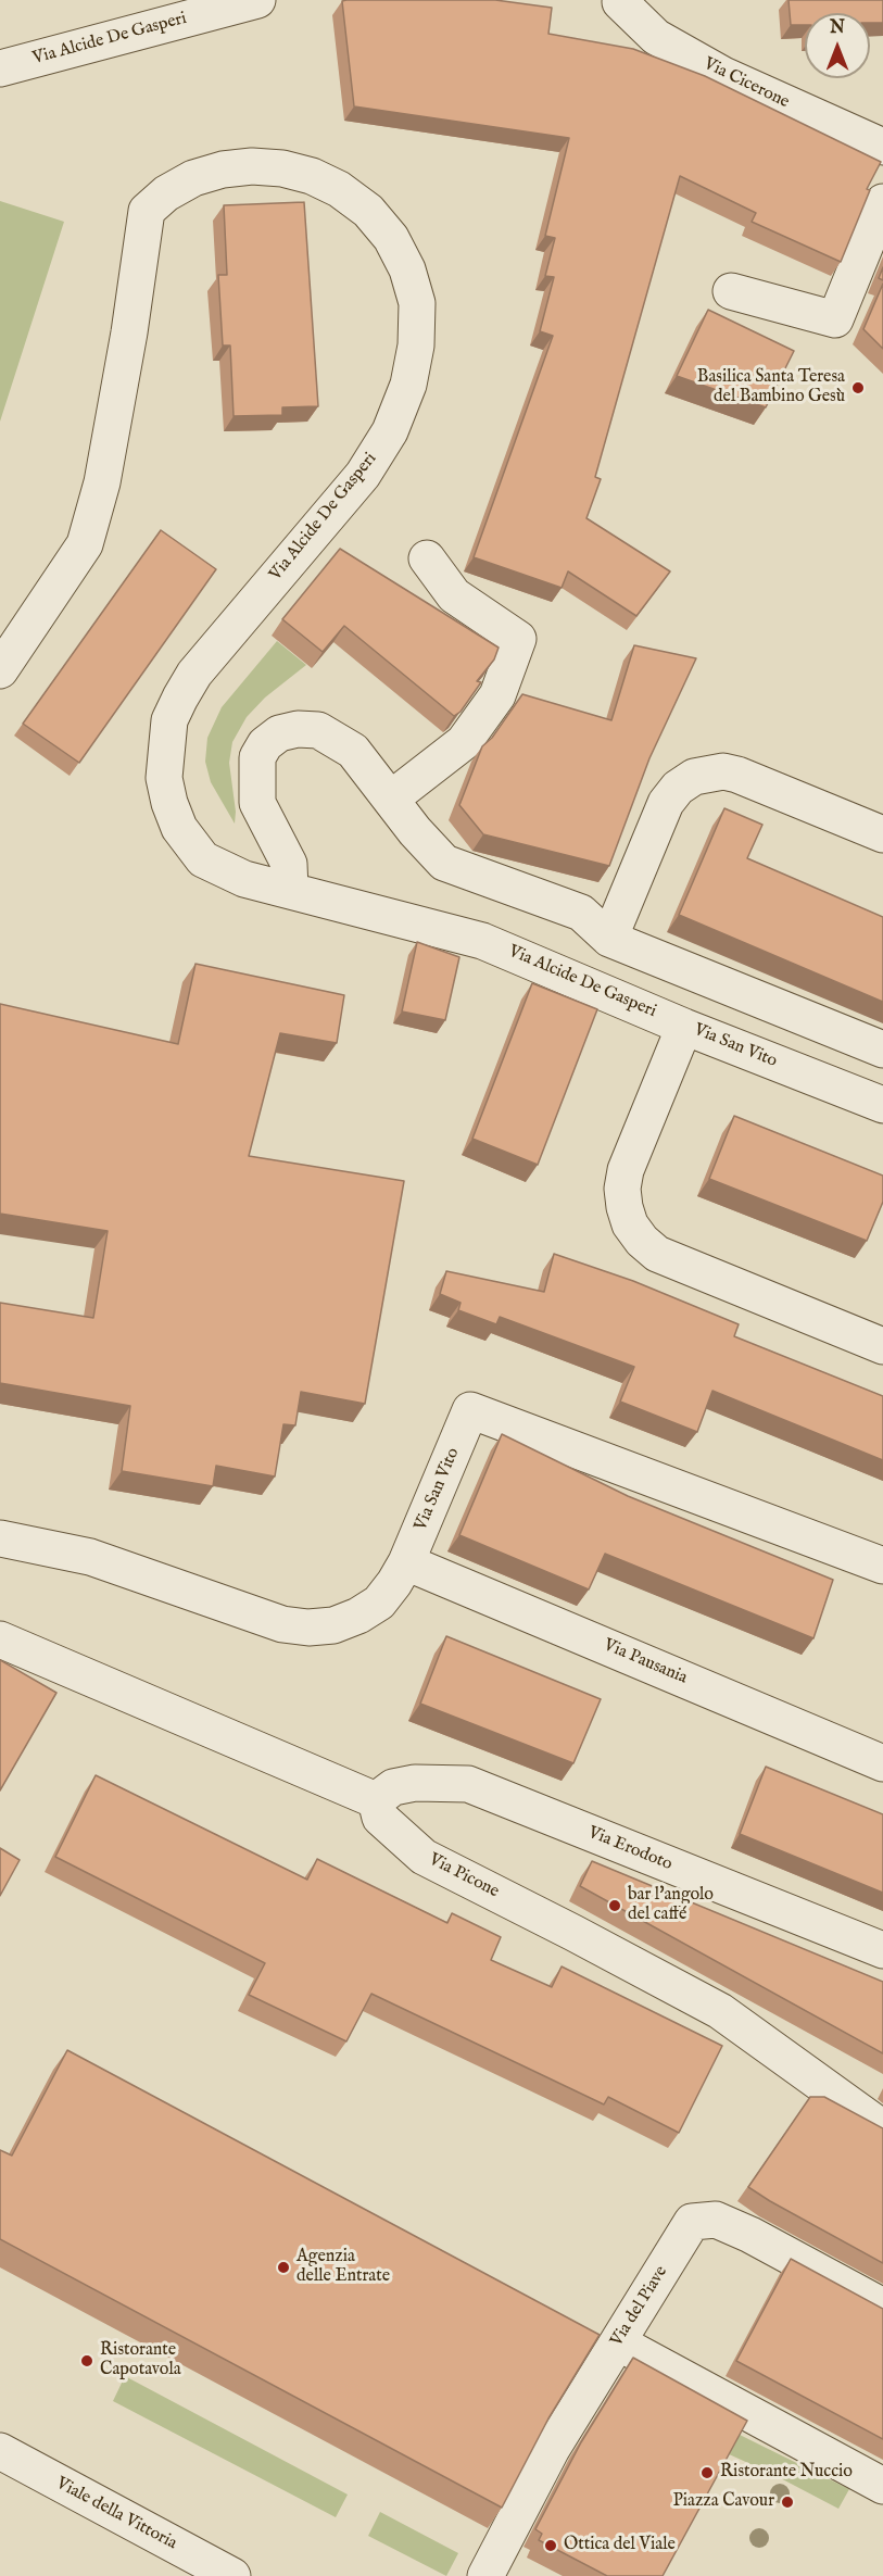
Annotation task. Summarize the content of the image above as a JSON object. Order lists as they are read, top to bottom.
{
  "streets": {
    "street": [
      "Via Alcide De Gasperi",
      "Via Cicerone",
      "Via San Vito",
      "Via Pausania",
      "Via Erodoto",
      "Via Picone",
      "Via del Piave",
      "Viale della Vittoria"
    ]
  },
  "crossings": [
    ["Via Alcide De Gasperi", "Via San Vito"],
    ["Via San Vito", "Via Pausania"],
    ["Via Erodoto", "Via Picone"]
  ],
  "places": [
    "Basilica Santa Teresa del Bambino Gesù",
    "bar l'angolo del caffé",
    "Agenzia delle Entrate",
    "Ristorante Capotavola",
    "Ristorante Nuccio",
    "Piazza Cavour",
    "Ottica del Viale"
  ],
  "north": "top"
}
